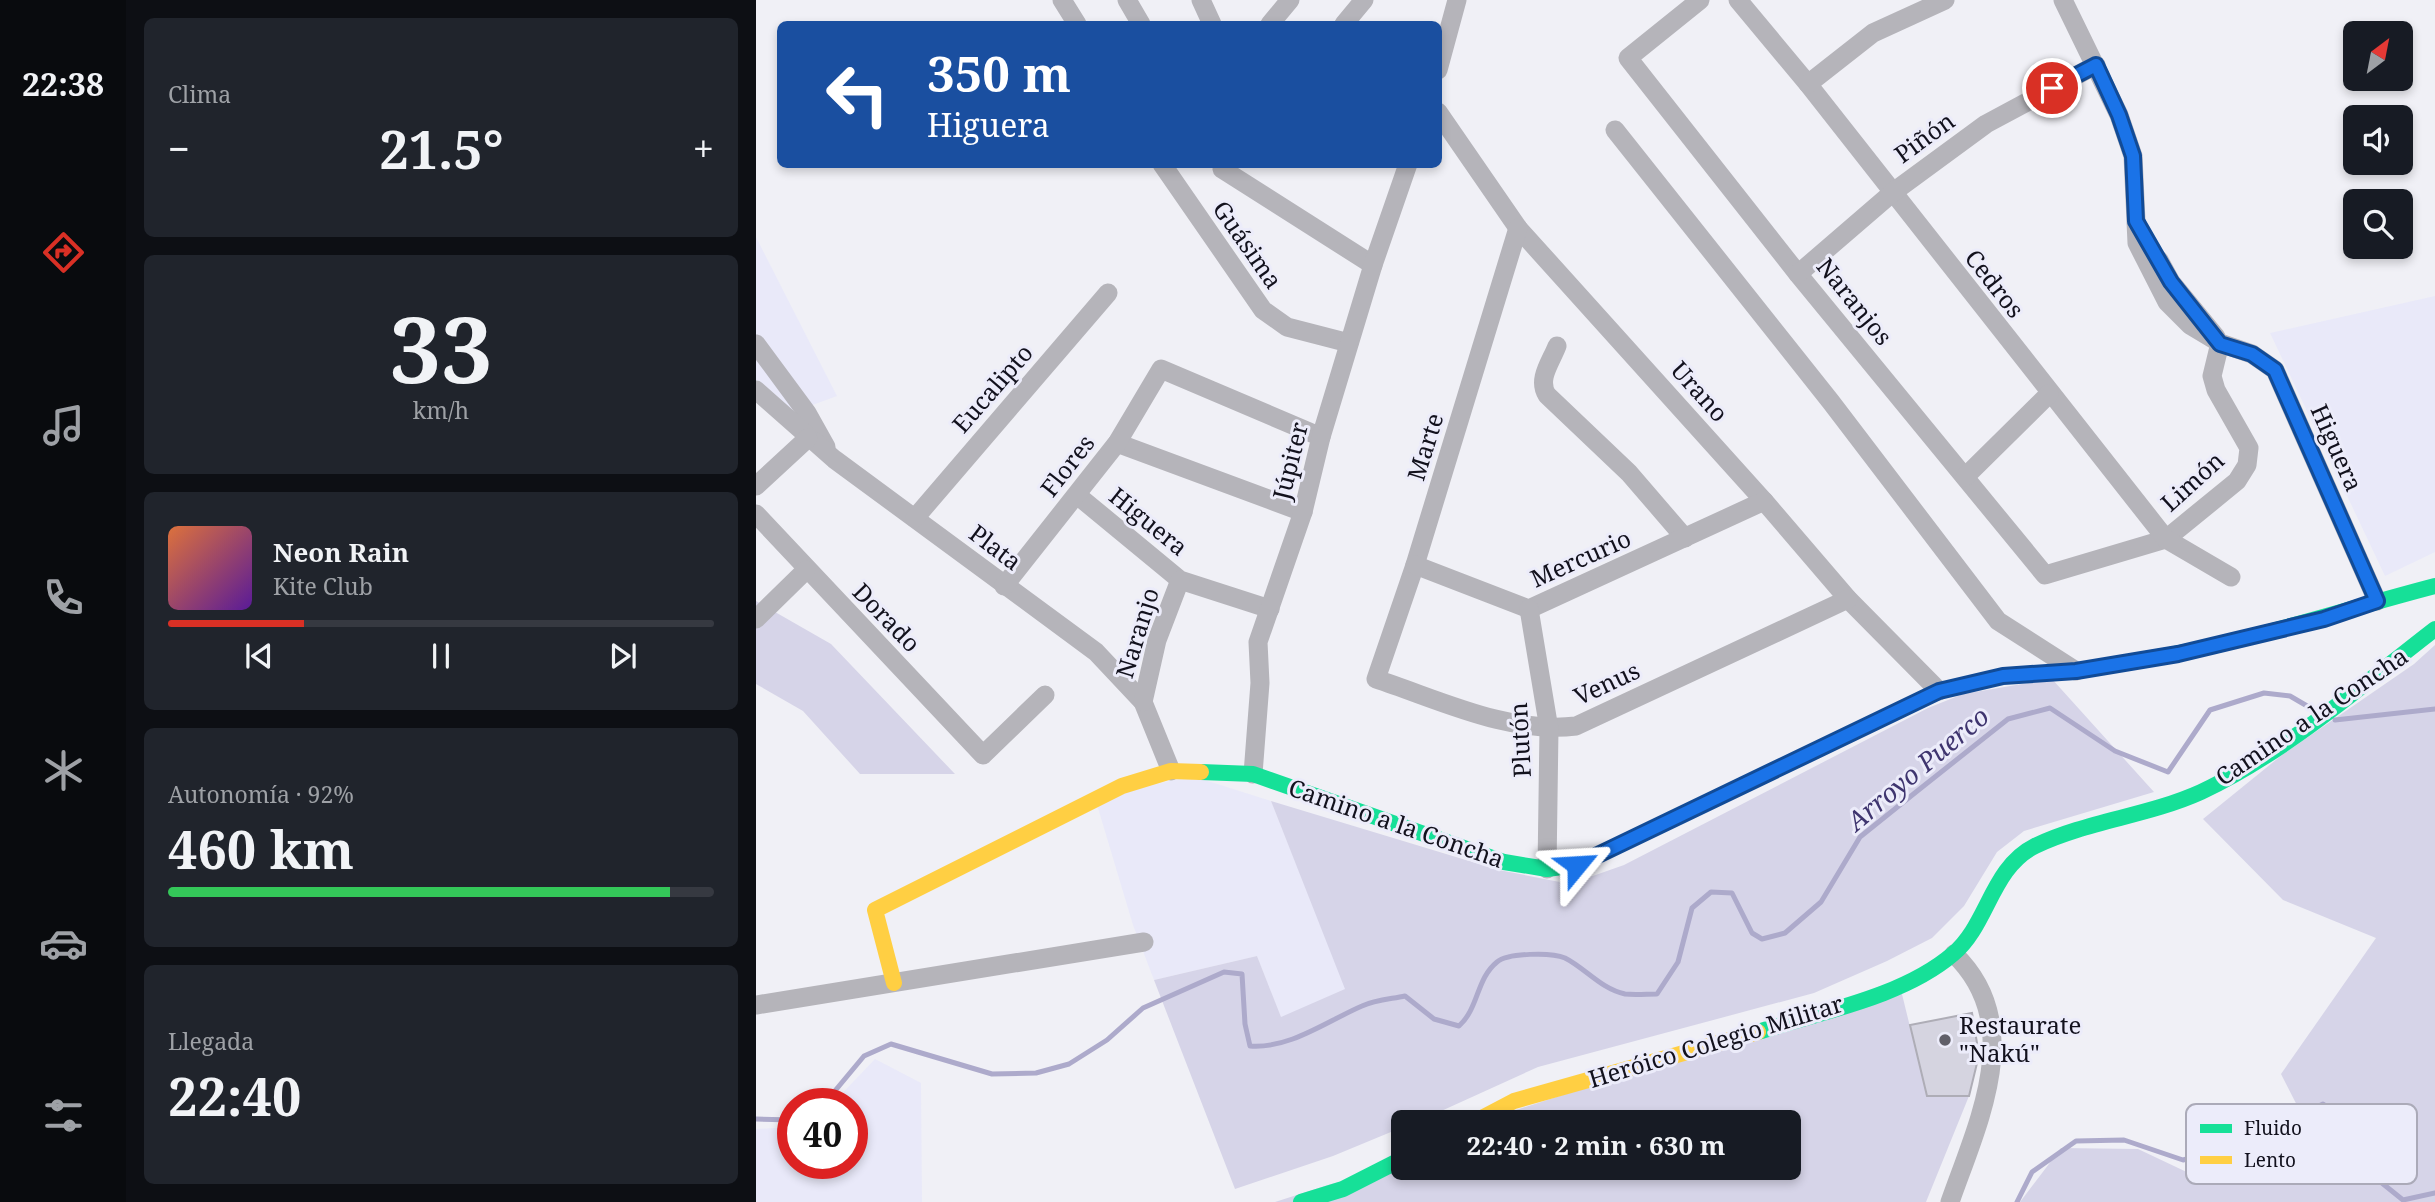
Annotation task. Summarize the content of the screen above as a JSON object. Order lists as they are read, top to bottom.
{
  "streets": {
    "street": [
      "Piñón",
      "Guásima",
      "Cedros",
      "Naranjos",
      "Eucalipto",
      "Urano",
      "Marte",
      "Higuera",
      "Júpiter",
      "Flores",
      "Limón",
      "Plata",
      "Mercurio",
      "Dorado",
      "Naranjo",
      "Venus",
      "Camino a la Concha",
      "Plutón",
      "Heróico Colegio Militar"
    ]
  },
  "crossings": [
    ["Piñón", "Cedros"],
    ["Piñón", "Naranjos"],
    ["Piñón", "Higuera"],
    ["Guásima", "Júpiter"],
    ["Cedros", "Limón"],
    ["Naranjos", "Limón"],
    ["Eucalipto", "Plata"],
    ["Urano", "Marte"],
    ["Urano", "Mercurio"],
    ["Urano", "Venus"],
    ["Urano", "Camino a la Concha"],
    ["Marte", "Mercurio"],
    ["Marte", "Venus"],
    ["Higuera", "Júpiter"],
    ["Higuera", "Flores"],
    ["Higuera", "Limón"],
    ["Higuera", "Naranjo"],
    ["Higuera", "Camino a la Concha"],
    ["Júpiter", "Flores"],
    ["Júpiter", "Camino a la Concha"],
    ["Flores", "Plata"],
    ["Plata", "Naranjo"],
    ["Plata", "Camino a la Concha"],
    ["Mercurio", "Plutón"],
    ["Venus", "Plutón"],
    ["Camino a la Concha", "Plutón"],
    ["Camino a la Concha", "Heróico Colegio Militar"]
  ],
  "water": ["Arroyo Puerco"],
  "places": ["Restaurate \"Nakú\""],
  "legend": ["Fluido", "Lento"],
  "north": "top right",
  "page": {
    "tabs": "22:38",
    "tile": [
      "Clima",
      ["33", "km/h"],
      ["Autonomía · 92%", "460 km"],
      ["Llegada", "22:40"]
    ],
    "turn": ["350 m", "Higuera"],
    "heat": ["−", "21.5°", "+"],
    "song": ["Neon Rain", "Kite Club"],
    "limit": "40",
    "trip": "22:40 · 2 min · 630 m"
  }
}
